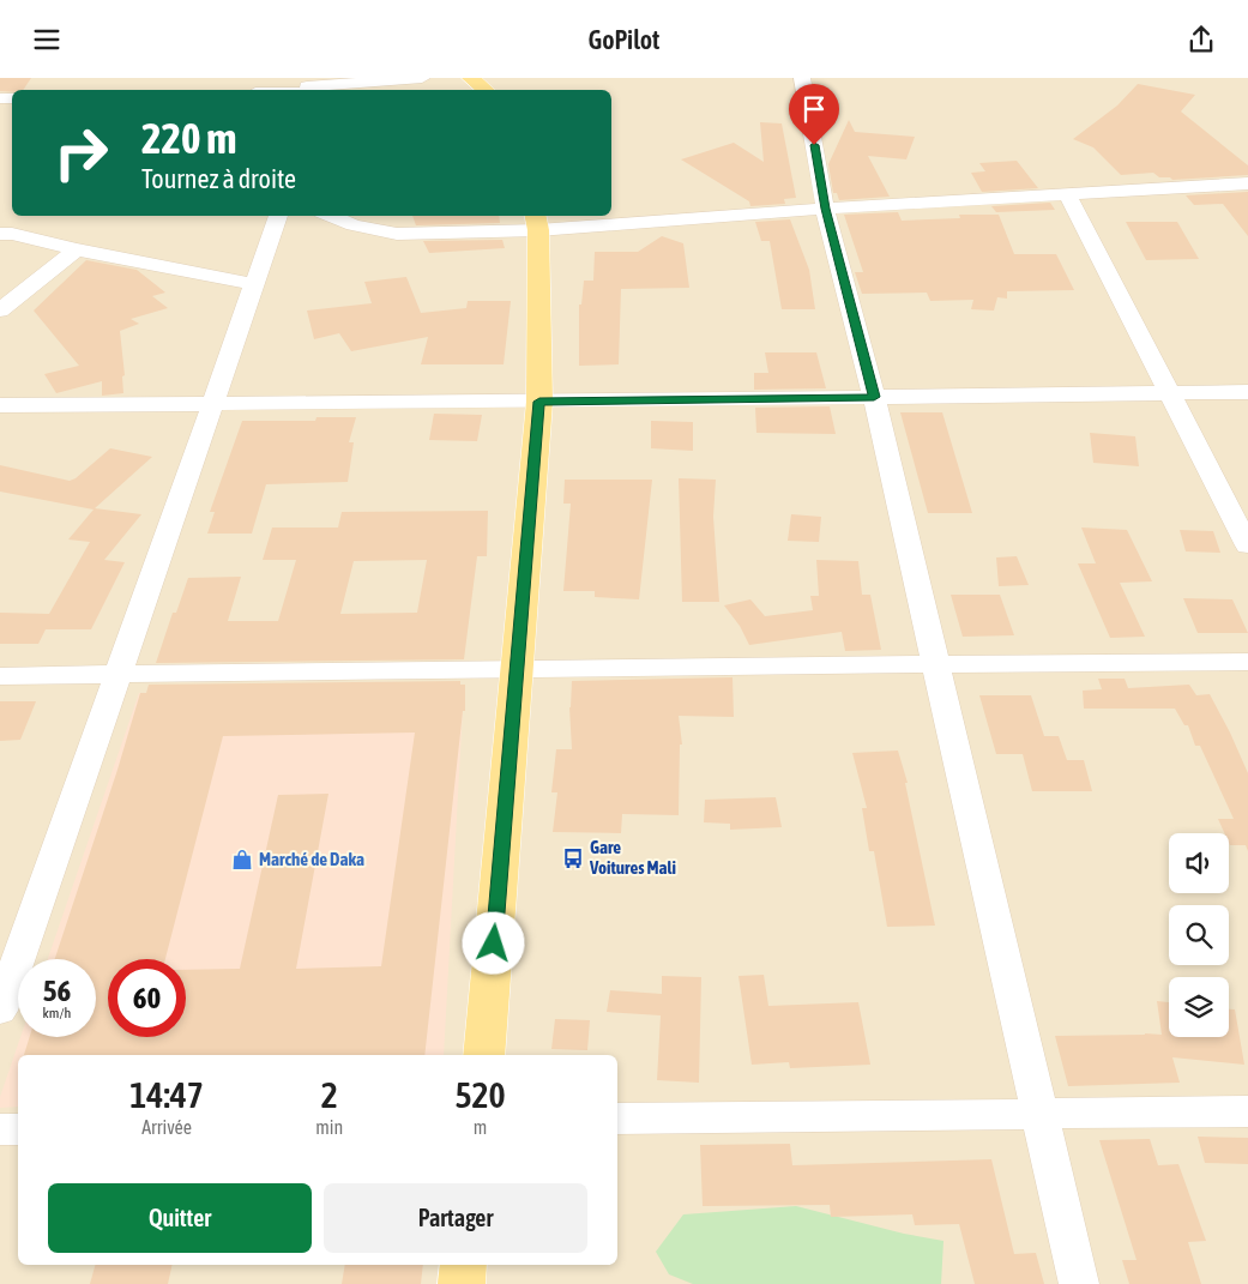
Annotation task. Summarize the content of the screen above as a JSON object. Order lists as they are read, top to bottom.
{
  "places": {
    "bus stop": ["Gare Voitures Mali"],
    "shop": ["Marché de Daka"]
  },
  "page": {
    "header": "GoPilot",
    "turn": ["220 m", "Tournez à droite"],
    "speed": "56 km/h",
    "limit": "60",
    "eta": [
      "14:47",
      "Arrivée",
      "2",
      "min",
      "520",
      "m"
    ],
    "buttons": ["Quitter", "Partager"]
  }
}
